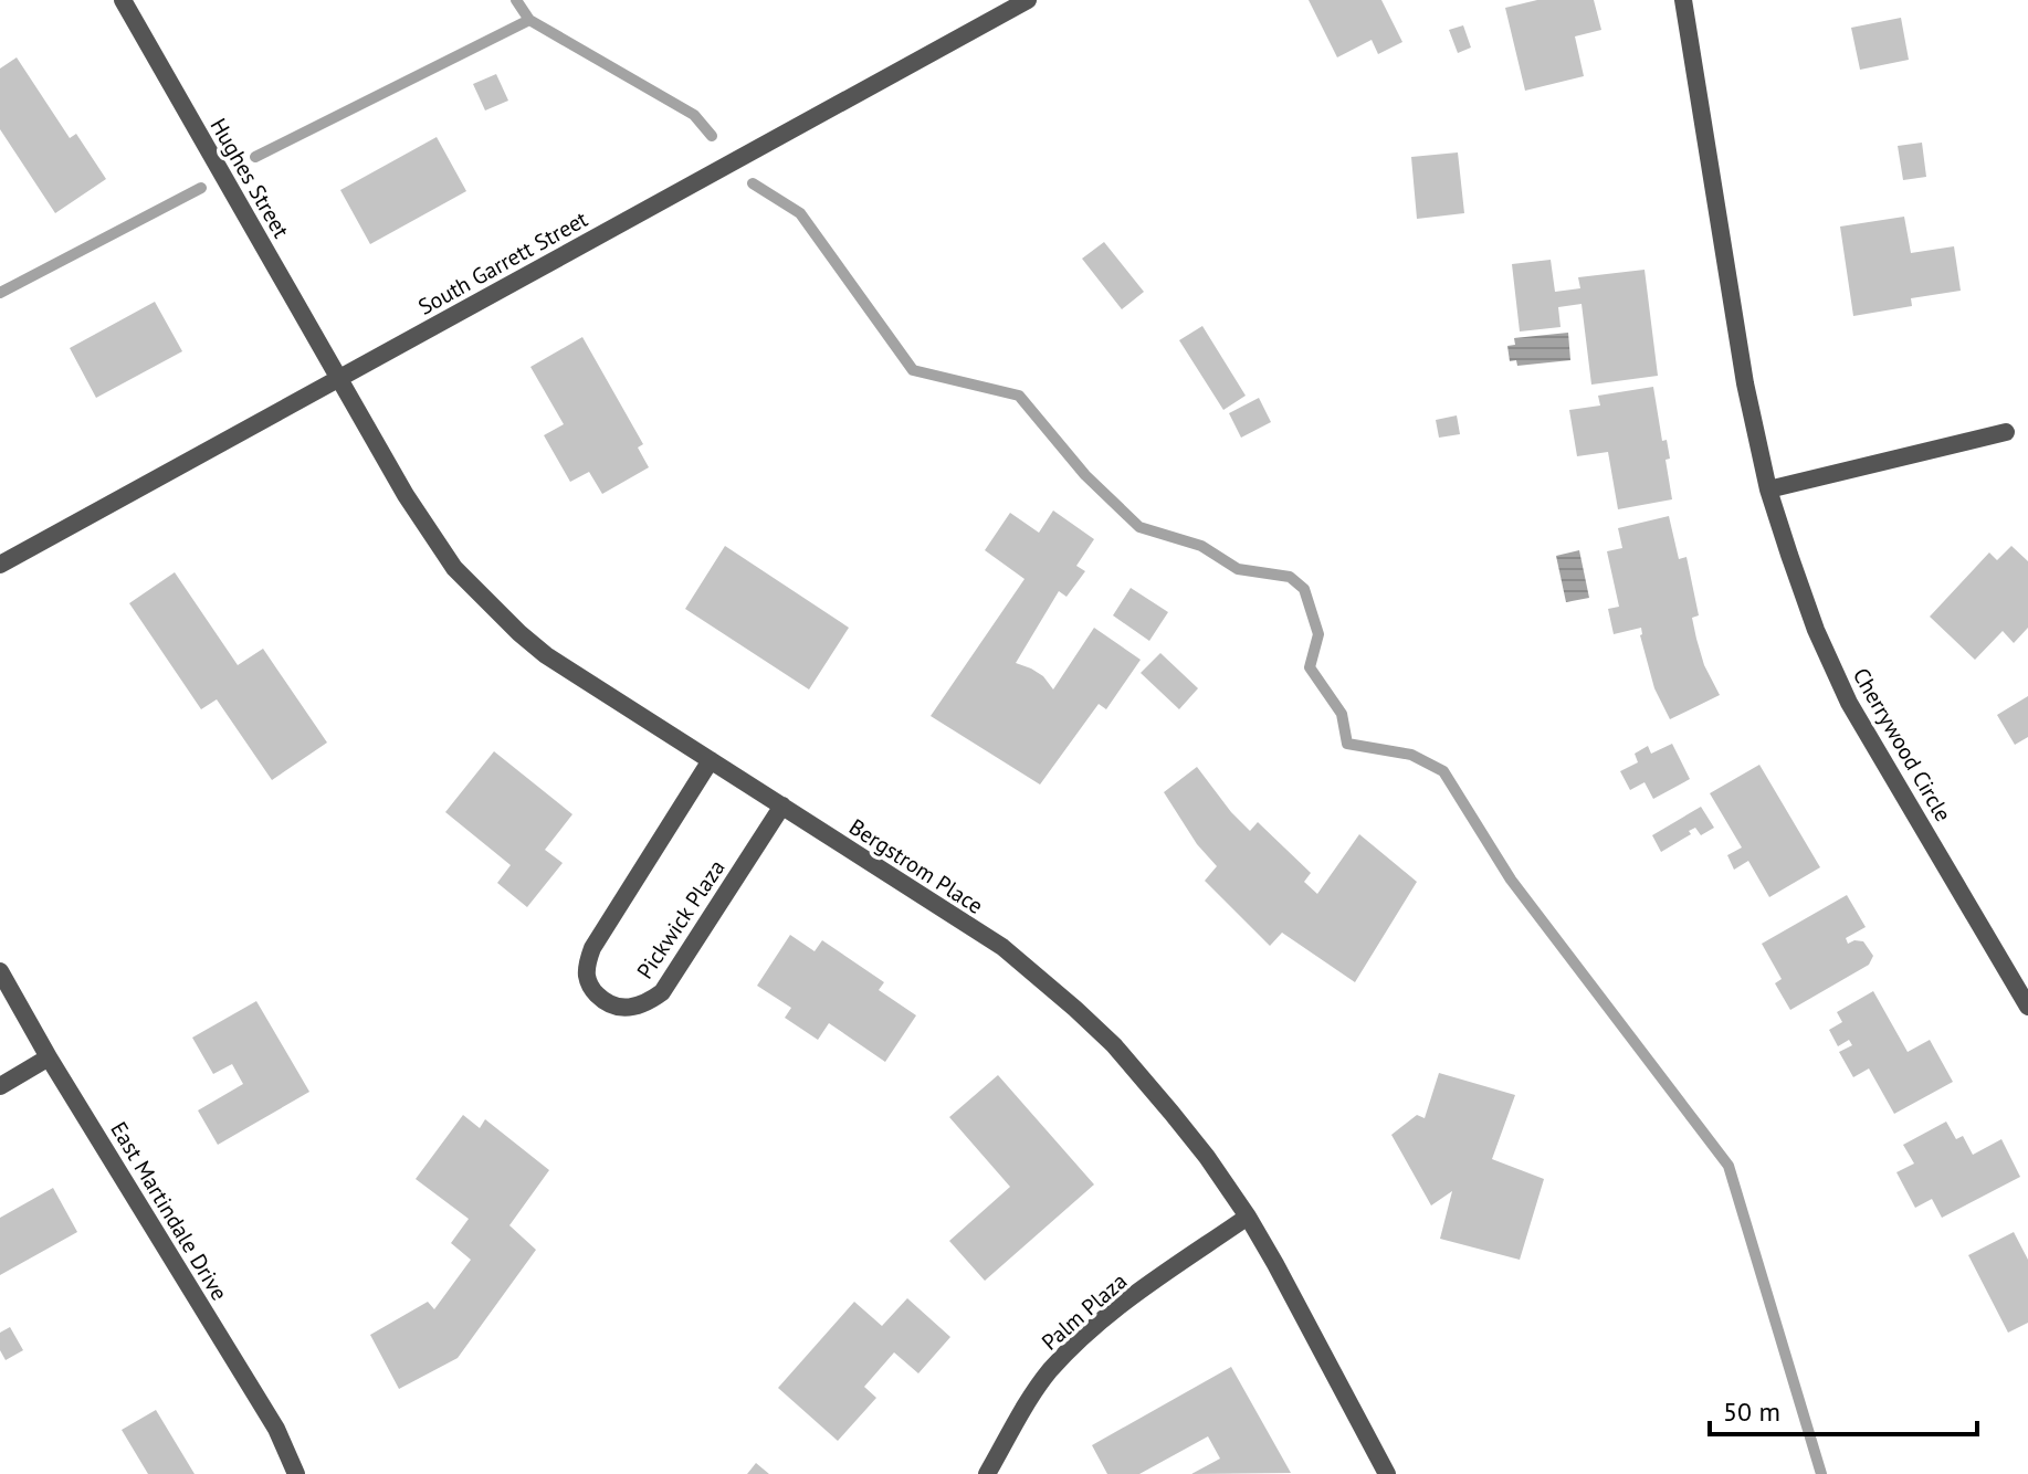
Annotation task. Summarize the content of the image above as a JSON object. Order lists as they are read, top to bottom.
{
  "streets": {
    "street": [
      "Hughes Street",
      "South Garrett Street",
      "Cherrywood Circle",
      "Bergstrom Place",
      "Pickwick Plaza",
      "East Martindale Drive",
      "Palm Plaza"
    ]
  },
  "crossings": [
    ["Hughes Street", "South Garrett Street"],
    ["Hughes Street", "Bergstrom Place"],
    ["South Garrett Street", "Bergstrom Place"],
    ["Bergstrom Place", "Pickwick Plaza"],
    ["Bergstrom Place", "Palm Plaza"]
  ],
  "scale_bar": "50 m"
}
